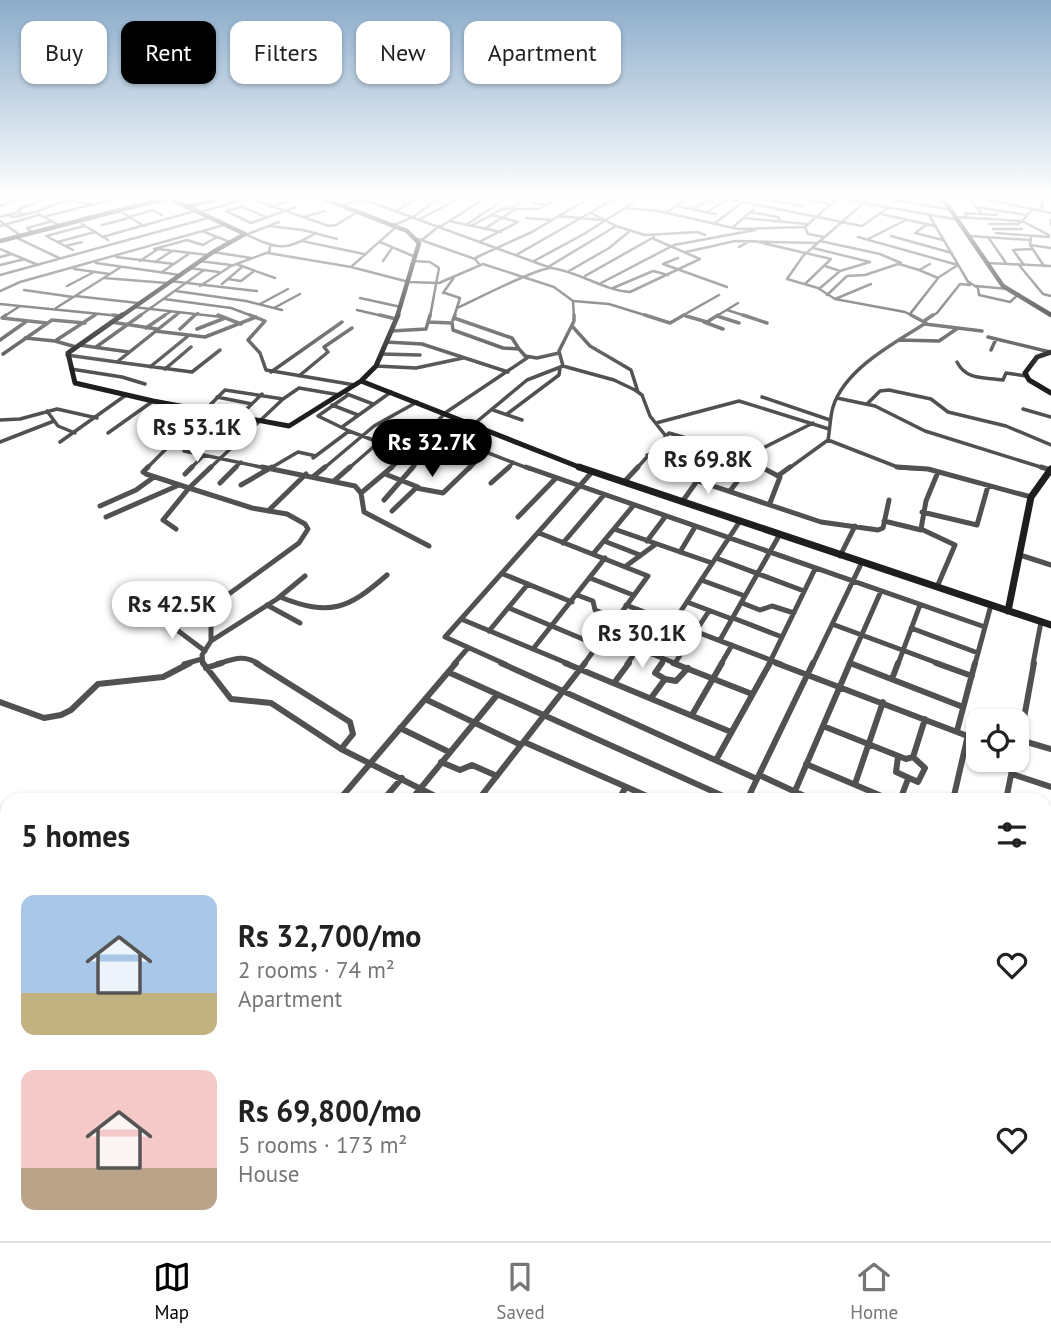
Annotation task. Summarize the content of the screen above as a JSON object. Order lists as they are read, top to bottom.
{
  "page": {
    "chip": [
      "Buy",
      "Rent",
      "Filters",
      "New",
      "Apartment"
    ],
    "price": [
      "Rs 53.1K",
      "Rs 32.7K",
      "Rs 69.8K",
      "Rs 42.5K",
      "Rs 30.1K"
    ],
    "heading": "5 homes",
    "list": [
      {
        "name": "Rs 32,700/mo",
        "note": "2 rooms · 74 m² · Apartment"
      },
      {
        "name": "Rs 69,800/mo",
        "note": "5 rooms · 173 m² · House"
      }
    ],
    "tabs": ["Map", "Saved", "Home"]
  }
}
